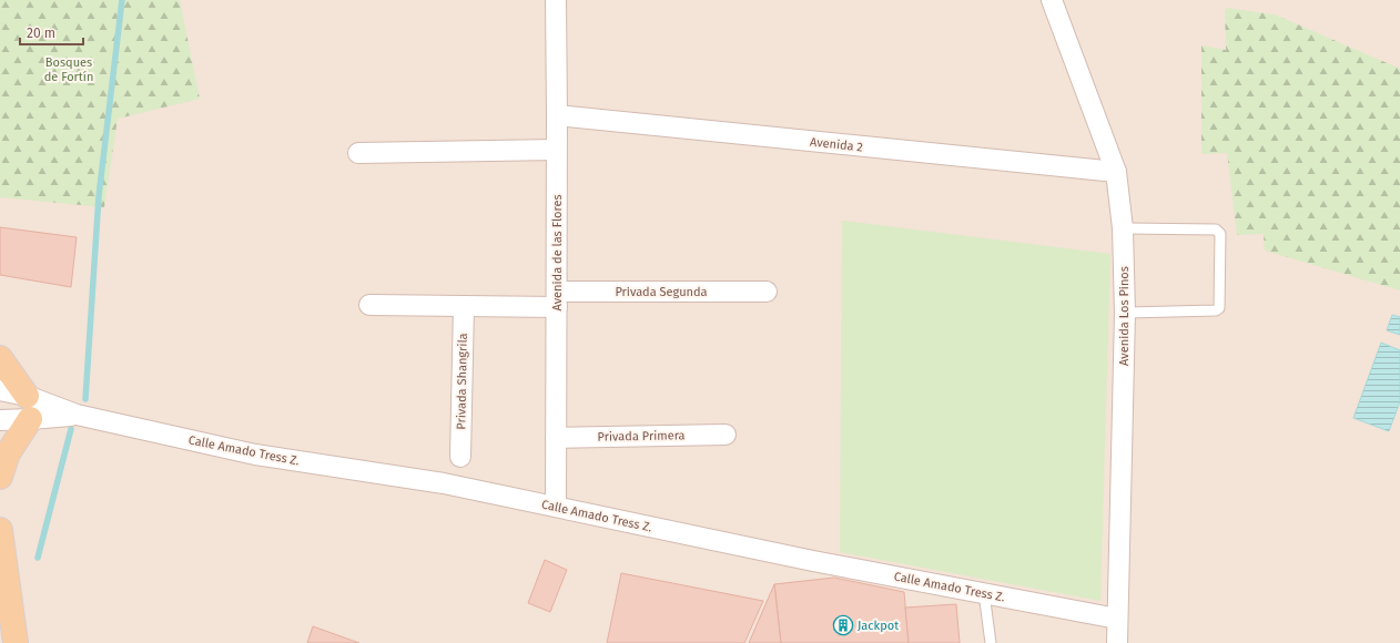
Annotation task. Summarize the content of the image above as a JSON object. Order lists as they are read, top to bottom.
{
  "streets": {
    "street": [
      "Avenida 2",
      "Avenida de las Flores",
      "Privada Segunda",
      "Avenida Los Pinos",
      "Privada Shangrila",
      "Privada Primera",
      "Calle Amado Tress Z."
    ]
  },
  "crossings": [
    ["Avenida 2", "Avenida de las Flores"],
    ["Avenida 2", "Avenida Los Pinos"],
    ["Avenida de las Flores", "Privada Segunda"],
    ["Avenida de las Flores", "Privada Primera"],
    ["Avenida de las Flores", "Calle Amado Tress Z."],
    ["Avenida Los Pinos", "Calle Amado Tress Z."]
  ],
  "parks": ["Bosques de Fortín"],
  "places": {
    "building": ["Jackpot"]
  },
  "scale_bar": "20 m"
}
